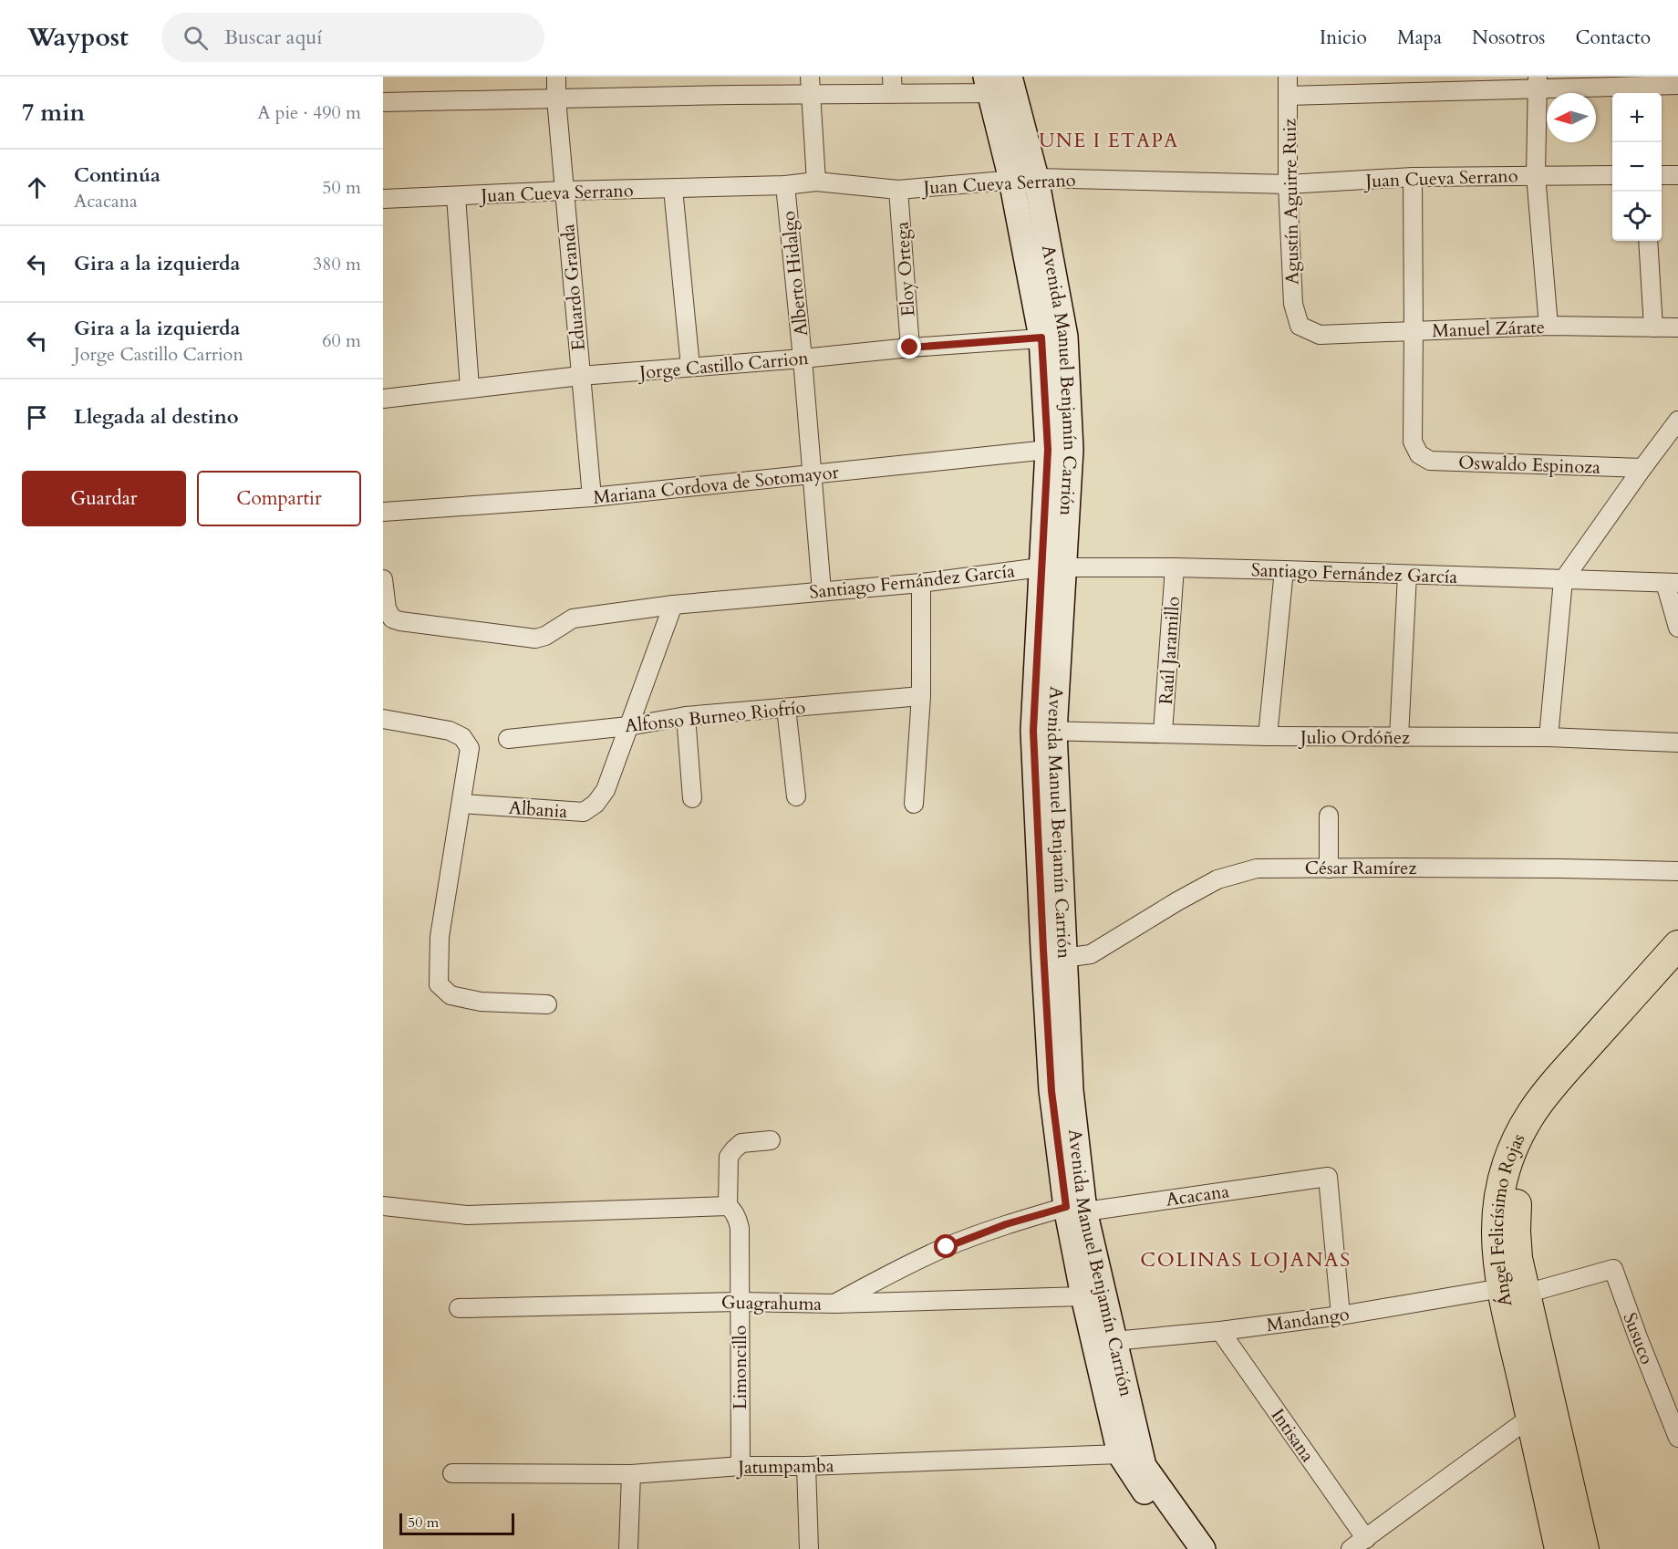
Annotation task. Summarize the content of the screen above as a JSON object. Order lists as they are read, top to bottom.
{
  "streets": {
    "highway": ["Ángel Felicísimo Rojas"],
    "main road": ["Avenida Manuel Benjamín Carrión"],
    "street": [
      "Juan Cueva Serrano",
      "Agustín Aguirre Ruiz",
      "Eloy Ortega",
      "Alberto Hidalgo",
      "Eduardo Granda",
      "Manuel Zárate",
      "Jorge Castillo Carrion",
      "Oswaldo Espinoza",
      "Mariana Cordova de Sotomayor",
      "Santiago Fernández García",
      "Raúl Jaramillo",
      "Alfonso Burneo Riofrío",
      "Julio Ordóñez",
      "Albania",
      "César Ramírez",
      "Acacana",
      "Guagrahuma",
      "Mandango",
      "Susuco",
      "Limoncillo",
      "Intisana",
      "Jatumpamba"
    ]
  },
  "crossings": [
    ["Juan Cueva Serrano", "Agustín Aguirre Ruiz"],
    ["Juan Cueva Serrano", "Eloy Ortega"],
    ["Juan Cueva Serrano", "Alberto Hidalgo"],
    ["Juan Cueva Serrano", "Eduardo Granda"],
    ["Juan Cueva Serrano", "Avenida Manuel Benjamín Carrión"],
    ["Agustín Aguirre Ruiz", "Manuel Zárate"],
    ["Eloy Ortega", "Jorge Castillo Carrion"],
    ["Alberto Hidalgo", "Jorge Castillo Carrion"],
    ["Alberto Hidalgo", "Mariana Cordova de Sotomayor"],
    ["Alberto Hidalgo", "Santiago Fernández García"],
    ["Eduardo Granda", "Jorge Castillo Carrion"],
    ["Eduardo Granda", "Mariana Cordova de Sotomayor"],
    ["Manuel Zárate", "Oswaldo Espinoza"],
    ["Jorge Castillo Carrion", "Avenida Manuel Benjamín Carrión"],
    ["Avenida Manuel Benjamín Carrión", "Mariana Cordova de Sotomayor"],
    ["Avenida Manuel Benjamín Carrión", "Santiago Fernández García"],
    ["Avenida Manuel Benjamín Carrión", "Julio Ordóñez"],
    ["Avenida Manuel Benjamín Carrión", "César Ramírez"],
    ["Avenida Manuel Benjamín Carrión", "Acacana"],
    ["Avenida Manuel Benjamín Carrión", "Guagrahuma"],
    ["Avenida Manuel Benjamín Carrión", "Mandango"],
    ["Avenida Manuel Benjamín Carrión", "Jatumpamba"],
    ["Santiago Fernández García", "Raúl Jaramillo"],
    ["Santiago Fernández García", "Albania"],
    ["Raúl Jaramillo", "Julio Ordóñez"],
    ["Alfonso Burneo Riofrío", "Albania"],
    ["Acacana", "Guagrahuma"],
    ["Acacana", "Mandango"],
    ["Ángel Felicísimo Rojas", "Mandango"],
    ["Guagrahuma", "Limoncillo"],
    ["Mandango", "Susuco"],
    ["Mandango", "Intisana"],
    ["Limoncillo", "Jatumpamba"]
  ],
  "districts": ["UNE I ETAPA", "COLINAS LOJANAS"],
  "scale_bar": "50 m",
  "north": "left",
  "page": {
    "header": "Waypost",
    "search": "Buscar aquí",
    "nav": [
      "Inicio",
      "Mapa",
      "Nosotros",
      "Contacto"
    ],
    "heading": ["7 min", "A pie · 490 m"],
    "map_buttons": ["+", "−"],
    "list": [
      ["Continúa", "Acacana", "50 m"],
      ["Gira a la izquierda", "380 m"],
      ["Gira a la izquierda", "Jorge Castillo Carrion", "60 m"],
      "Llegada al destino"
    ],
    "buttons": ["Guardar", "Compartir"],
    "scale": "50 m"
  }
}
